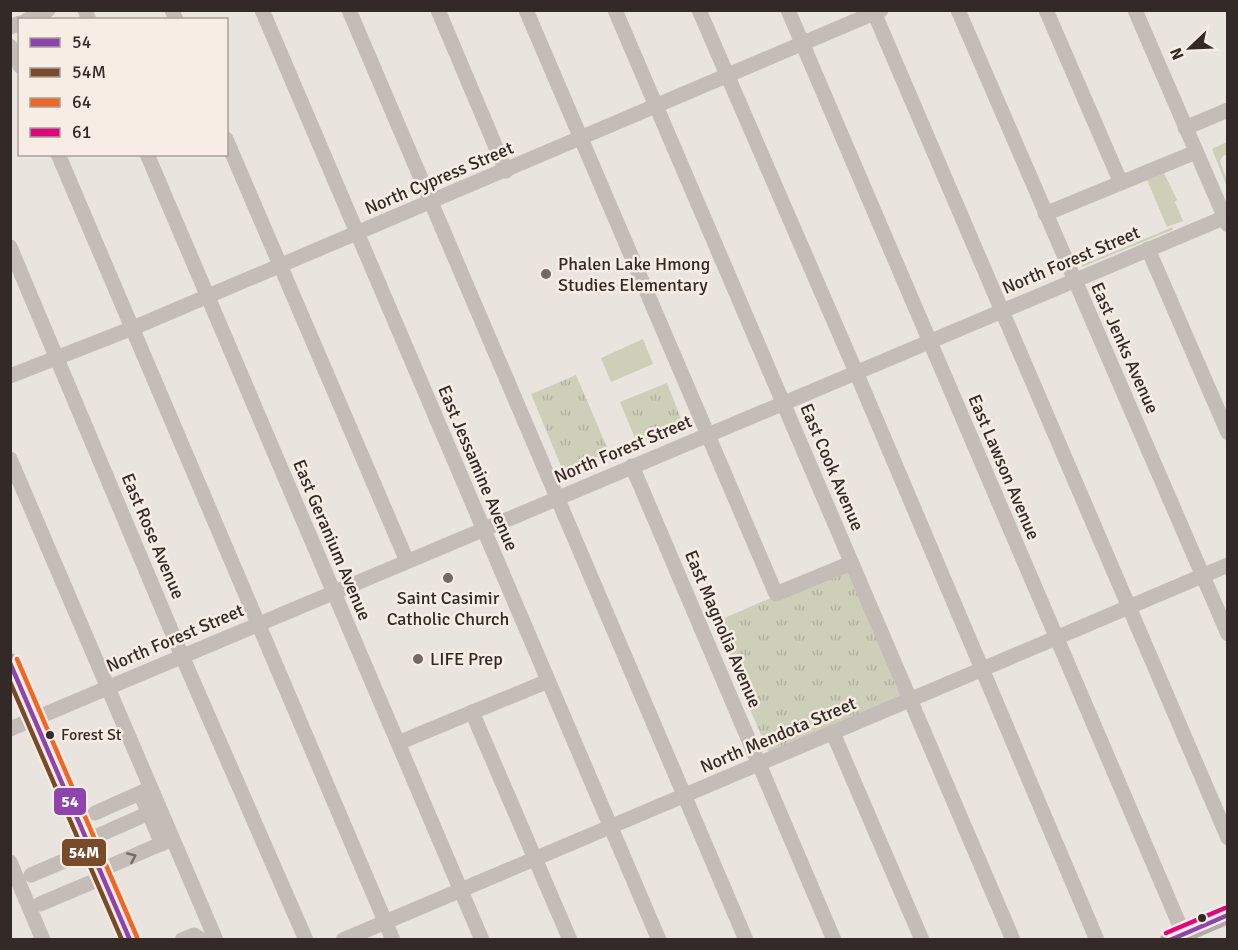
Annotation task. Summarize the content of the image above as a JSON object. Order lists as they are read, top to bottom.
{
  "streets": {
    "street": [
      "North Cypress Street",
      "North Forest Street",
      "East Jenks Avenue",
      "East Cook Avenue",
      "East Lawson Avenue",
      "East Jessamine Avenue",
      "East Rose Avenue",
      "East Geranium Avenue",
      "East Magnolia Avenue",
      "North Mendota Street"
    ]
  },
  "crossings": [
    ["North Cypress Street", "East Cook Avenue"],
    ["North Cypress Street", "East Lawson Avenue"],
    ["North Cypress Street", "East Jessamine Avenue"],
    ["North Cypress Street", "East Rose Avenue"],
    ["North Cypress Street", "East Geranium Avenue"],
    ["North Forest Street", "East Jenks Avenue"],
    ["North Forest Street", "East Cook Avenue"],
    ["North Forest Street", "East Lawson Avenue"],
    ["North Forest Street", "East Jessamine Avenue"],
    ["North Forest Street", "East Rose Avenue"],
    ["North Forest Street", "East Geranium Avenue"],
    ["North Forest Street", "East Magnolia Avenue"],
    ["East Jenks Avenue", "North Mendota Street"],
    ["East Cook Avenue", "North Mendota Street"],
    ["East Lawson Avenue", "North Mendota Street"],
    ["East Jessamine Avenue", "North Mendota Street"],
    ["East Geranium Avenue", "North Mendota Street"],
    ["East Magnolia Avenue", "North Mendota Street"]
  ],
  "places": [
    "Phalen Lake Hmong Studies Elementary",
    "Saint Casimir Catholic Church",
    "LIFE Prep",
    "Forest St"
  ],
  "lines": [
    "transit line 64",
    "transit line 54",
    "transit line 54M",
    "transit line 61"
  ],
  "legend": [
    "54",
    "54M",
    "64",
    "61"
  ],
  "north": "bottom left"
}
